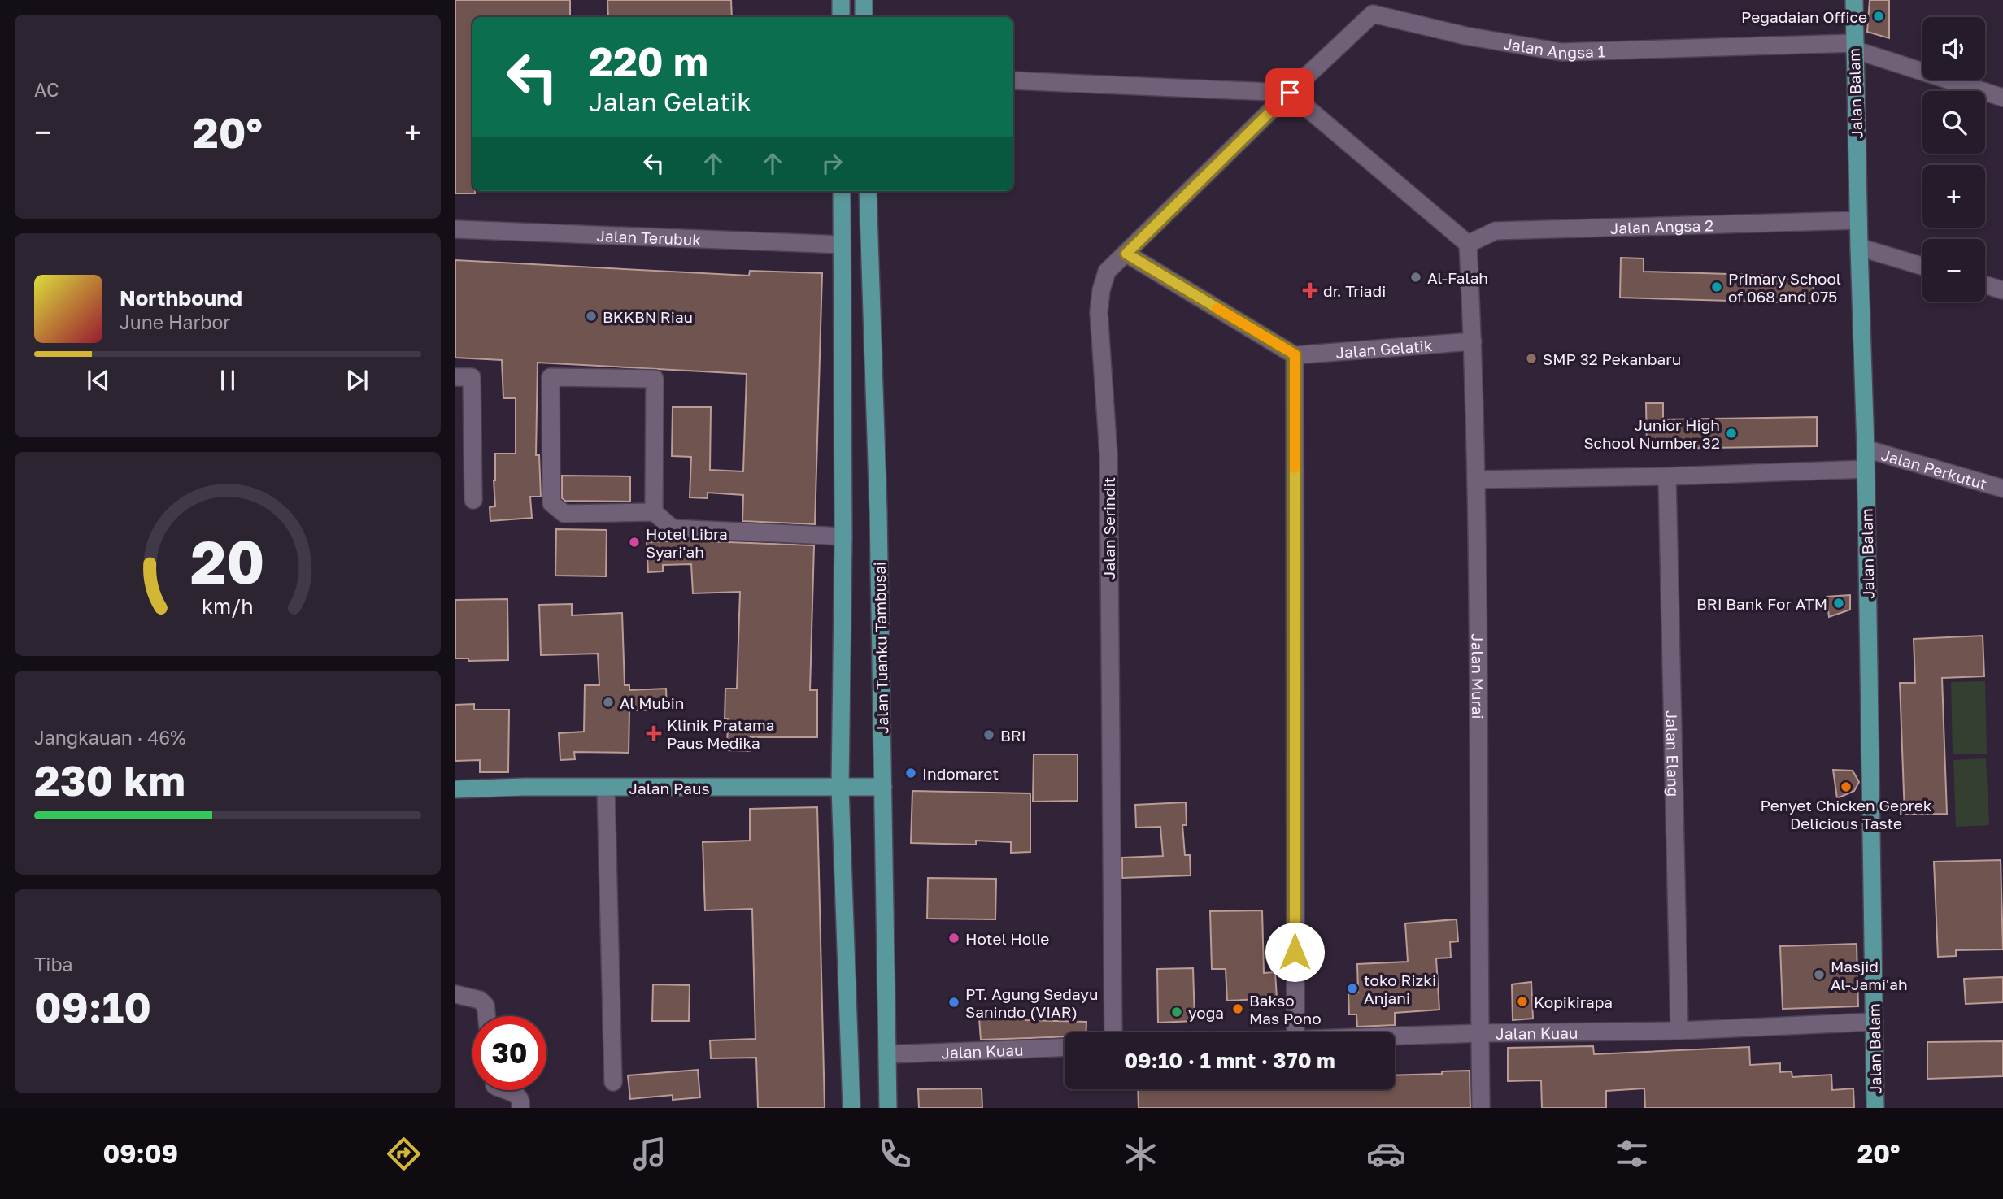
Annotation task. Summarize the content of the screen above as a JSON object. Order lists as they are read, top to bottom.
{
  "streets": {
    "main road": ["Jalan Balam", "Jalan Tuanku Tambusai", "Jalan Paus"],
    "street": [
      "Jalan Angsa 1",
      "Jalan Angsa 2",
      "Jalan Terubuk",
      "Jalan Gelatik",
      "Jalan Perkutut",
      "Jalan Serindit",
      "Jalan Murai",
      "Jalan Elang",
      "Jalan Kuau"
    ]
  },
  "crossings": [
    ["Jalan Angsa 1", "Jalan Balam"],
    ["Jalan Angsa 1", "Jalan Serindit"],
    ["Jalan Balam", "Jalan Angsa 2"],
    ["Jalan Balam", "Jalan Perkutut"],
    ["Jalan Balam", "Jalan Kuau"],
    ["Jalan Angsa 2", "Jalan Murai"],
    ["Jalan Gelatik", "Jalan Murai"],
    ["Jalan Tuanku Tambusai", "Jalan Paus"],
    ["Jalan Tuanku Tambusai", "Jalan Kuau"],
    ["Jalan Murai", "Jalan Kuau"],
    ["Jalan Elang", "Jalan Kuau"]
  ],
  "places": {
    "other": [
      "Pegadaian Office",
      "Al-Falah",
      "Primary School of 068 and 075",
      "BKKBN Riau",
      "SMP 32 Pekanbaru",
      "Junior High School Number 32",
      "Hotel Libra Syari'ah",
      "BRI Bank For ATM",
      "Al Mubin",
      "BRI",
      "Indomaret",
      "Penyet Chicken Geprek Delicious Taste",
      "Hotel Holie",
      "Masjid Al-Jami'ah",
      "toko Rizki Anjani",
      "Kopikirapa",
      "PT. Agung Sedayu Sanindo (VIAR)",
      "Bakso Mas Pono",
      "yoga"
    ],
    "health": ["dr. Triadi", "Klinik Pratama Paus Medika"]
  },
  "page": {
    "tile": [
      "AC",
      ["Jangkauan · 46%", "230 km"],
      ["Tiba", "09:10"]
    ],
    "map_buttons": ["+", "−"],
    "turn": ["220 m", "Jalan Gelatik"],
    "heat": ["−", "20°", "+"],
    "song": ["Northbound", "June Harbor"],
    "limit": "30",
    "trip": "09:10 · 1 mnt · 370 m",
    "tabs": ["09:09", "20°"],
    "gauge": ["20", "km/h"]
  }
}
